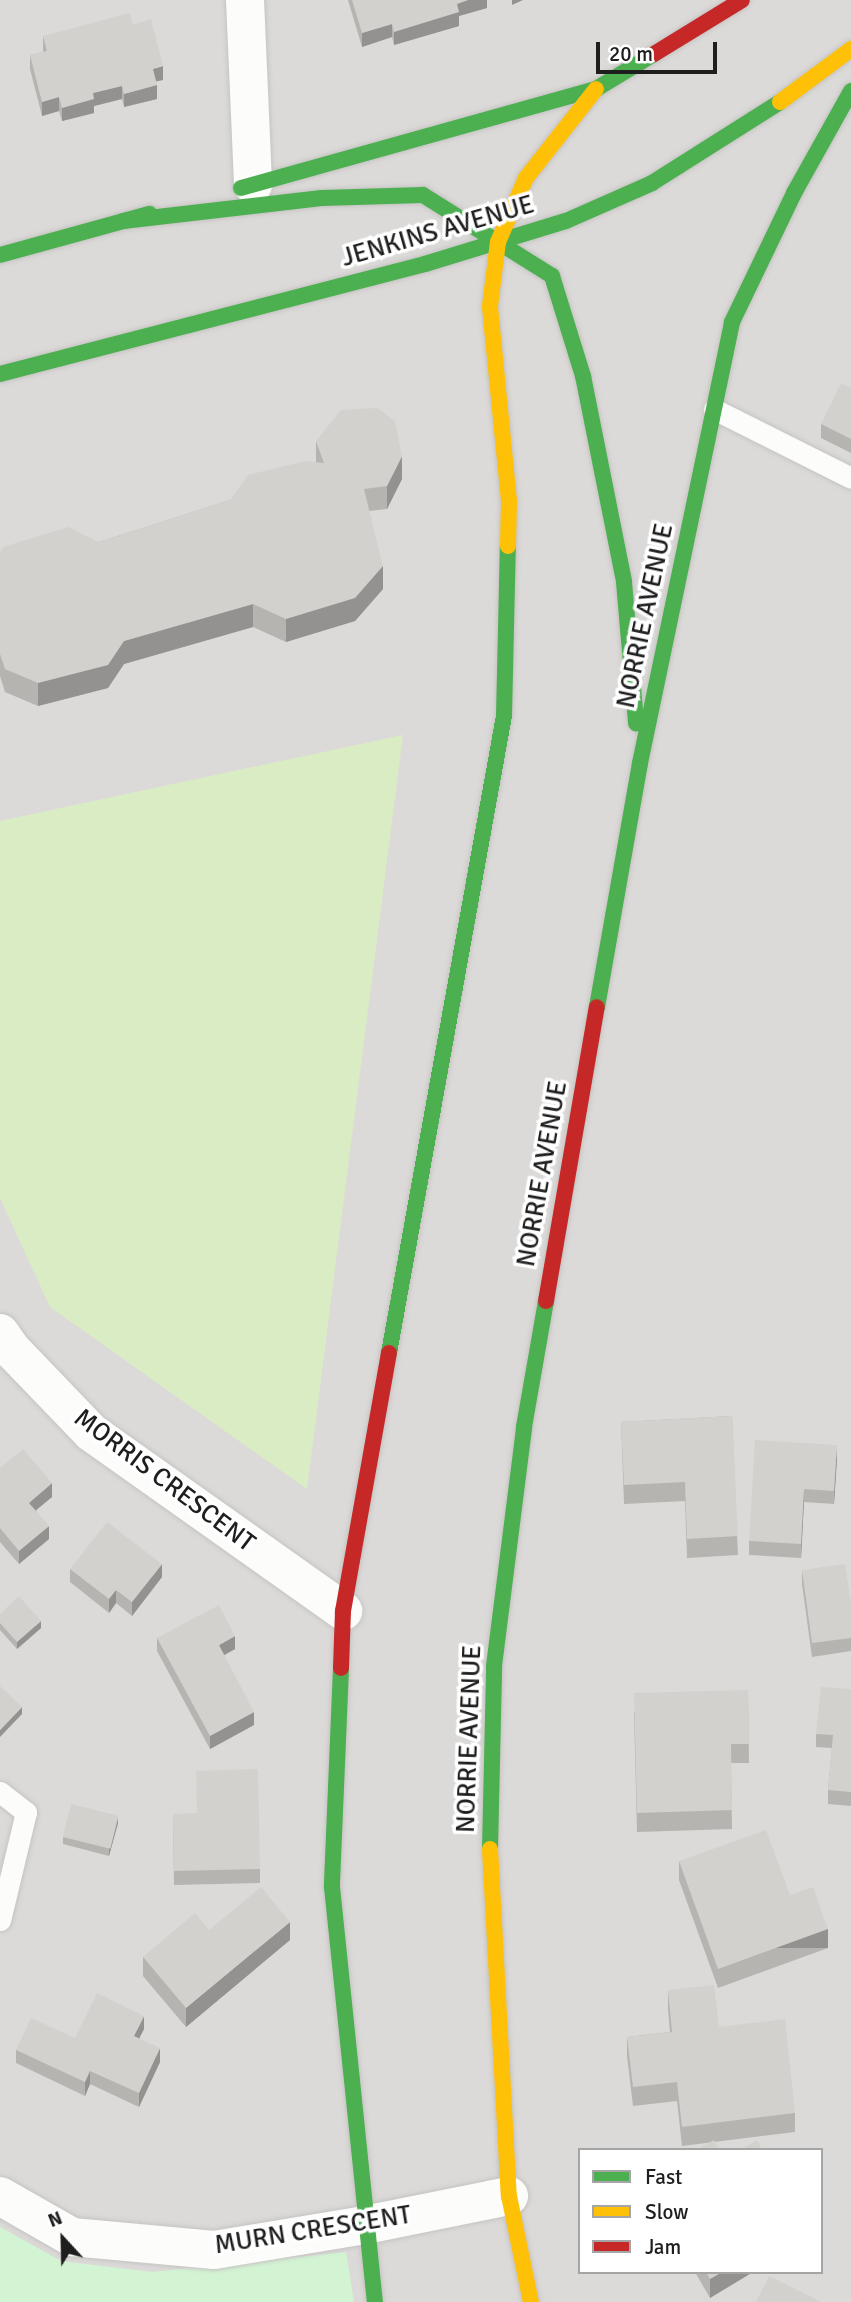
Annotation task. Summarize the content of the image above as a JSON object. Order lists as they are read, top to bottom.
{
  "streets": {
    "main road": ["JENKINS AVENUE", "NORRIE AVENUE"],
    "street": ["MORRIS CRESCENT", "MURN CRESCENT"]
  },
  "crossings": [
    ["NORRIE AVENUE", "MURN CRESCENT"]
  ],
  "legend": ["Fast", "Slow", "Jam"],
  "scale_bar": "20 m",
  "north": "top"
}
